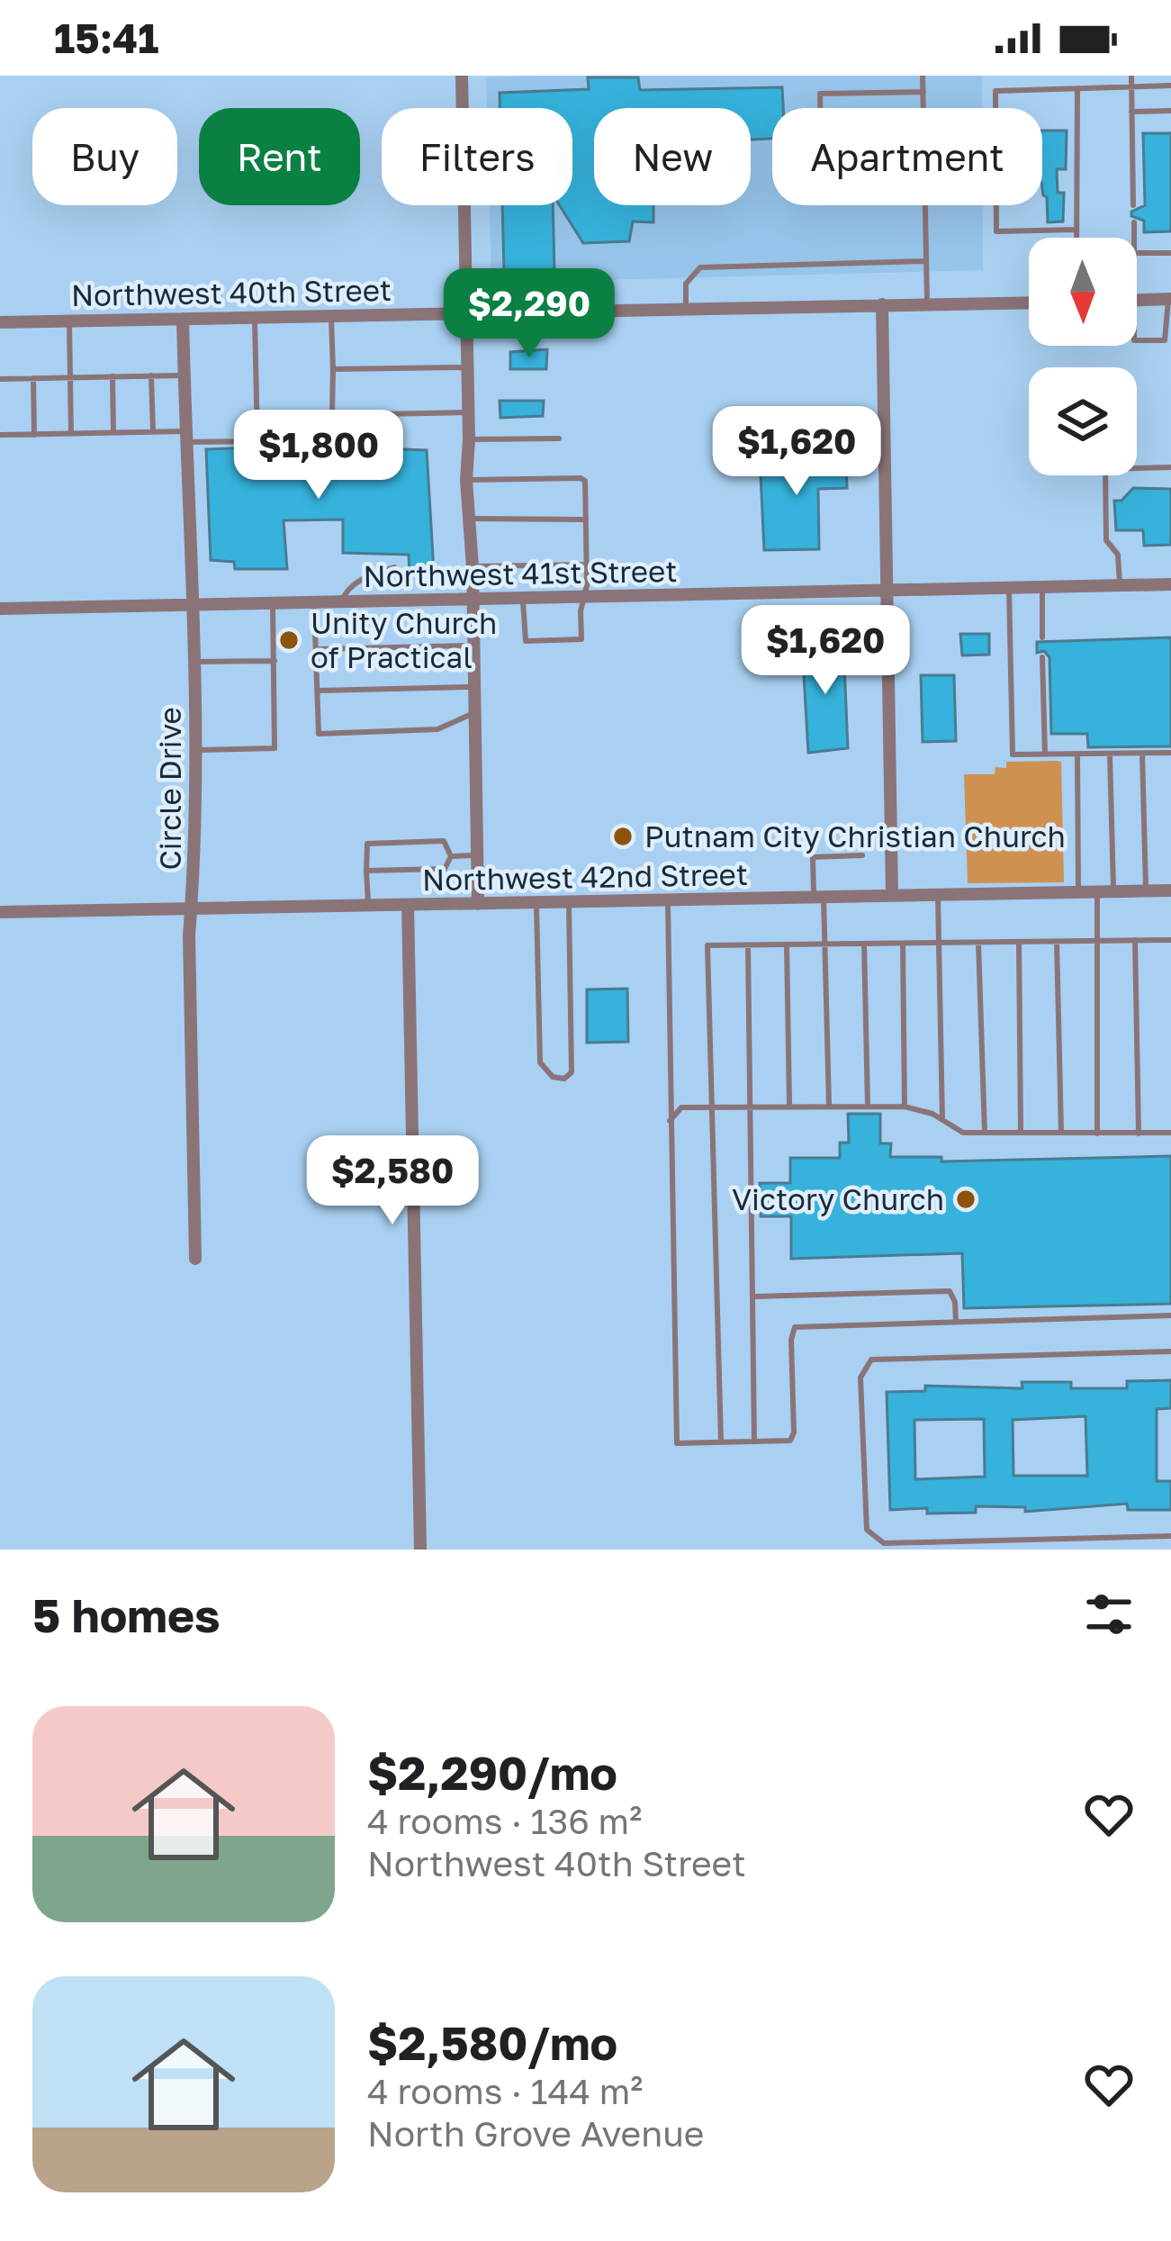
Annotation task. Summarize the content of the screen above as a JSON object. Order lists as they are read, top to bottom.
{
  "streets": {
    "street": [
      "Northwest 40th Street",
      "Northwest 41st Street",
      "Circle Drive",
      "Northwest 42nd Street"
    ]
  },
  "crossings": [
    ["Northwest 40th Street", "Circle Drive"],
    ["Northwest 41st Street", "Circle Drive"],
    ["Circle Drive", "Northwest 42nd Street"]
  ],
  "places": ["Unity Church of Practical", "Putnam City Christian Church", "Victory Church"],
  "north": "bottom",
  "page": {
    "status": "15:41",
    "chip": [
      "Buy",
      "Rent",
      "Filters",
      "New",
      "Apartment"
    ],
    "price": [
      "$2,290",
      "$1,620",
      "$1,800",
      "$1,620",
      "$2,580"
    ],
    "heading": "5 homes",
    "list": [
      {
        "name": "$2,290/mo",
        "note": "4 rooms · 136 m² · Northwest 40th Street"
      },
      {
        "name": "$2,580/mo",
        "note": "4 rooms · 144 m² · North Grove Avenue"
      }
    ]
  }
}
